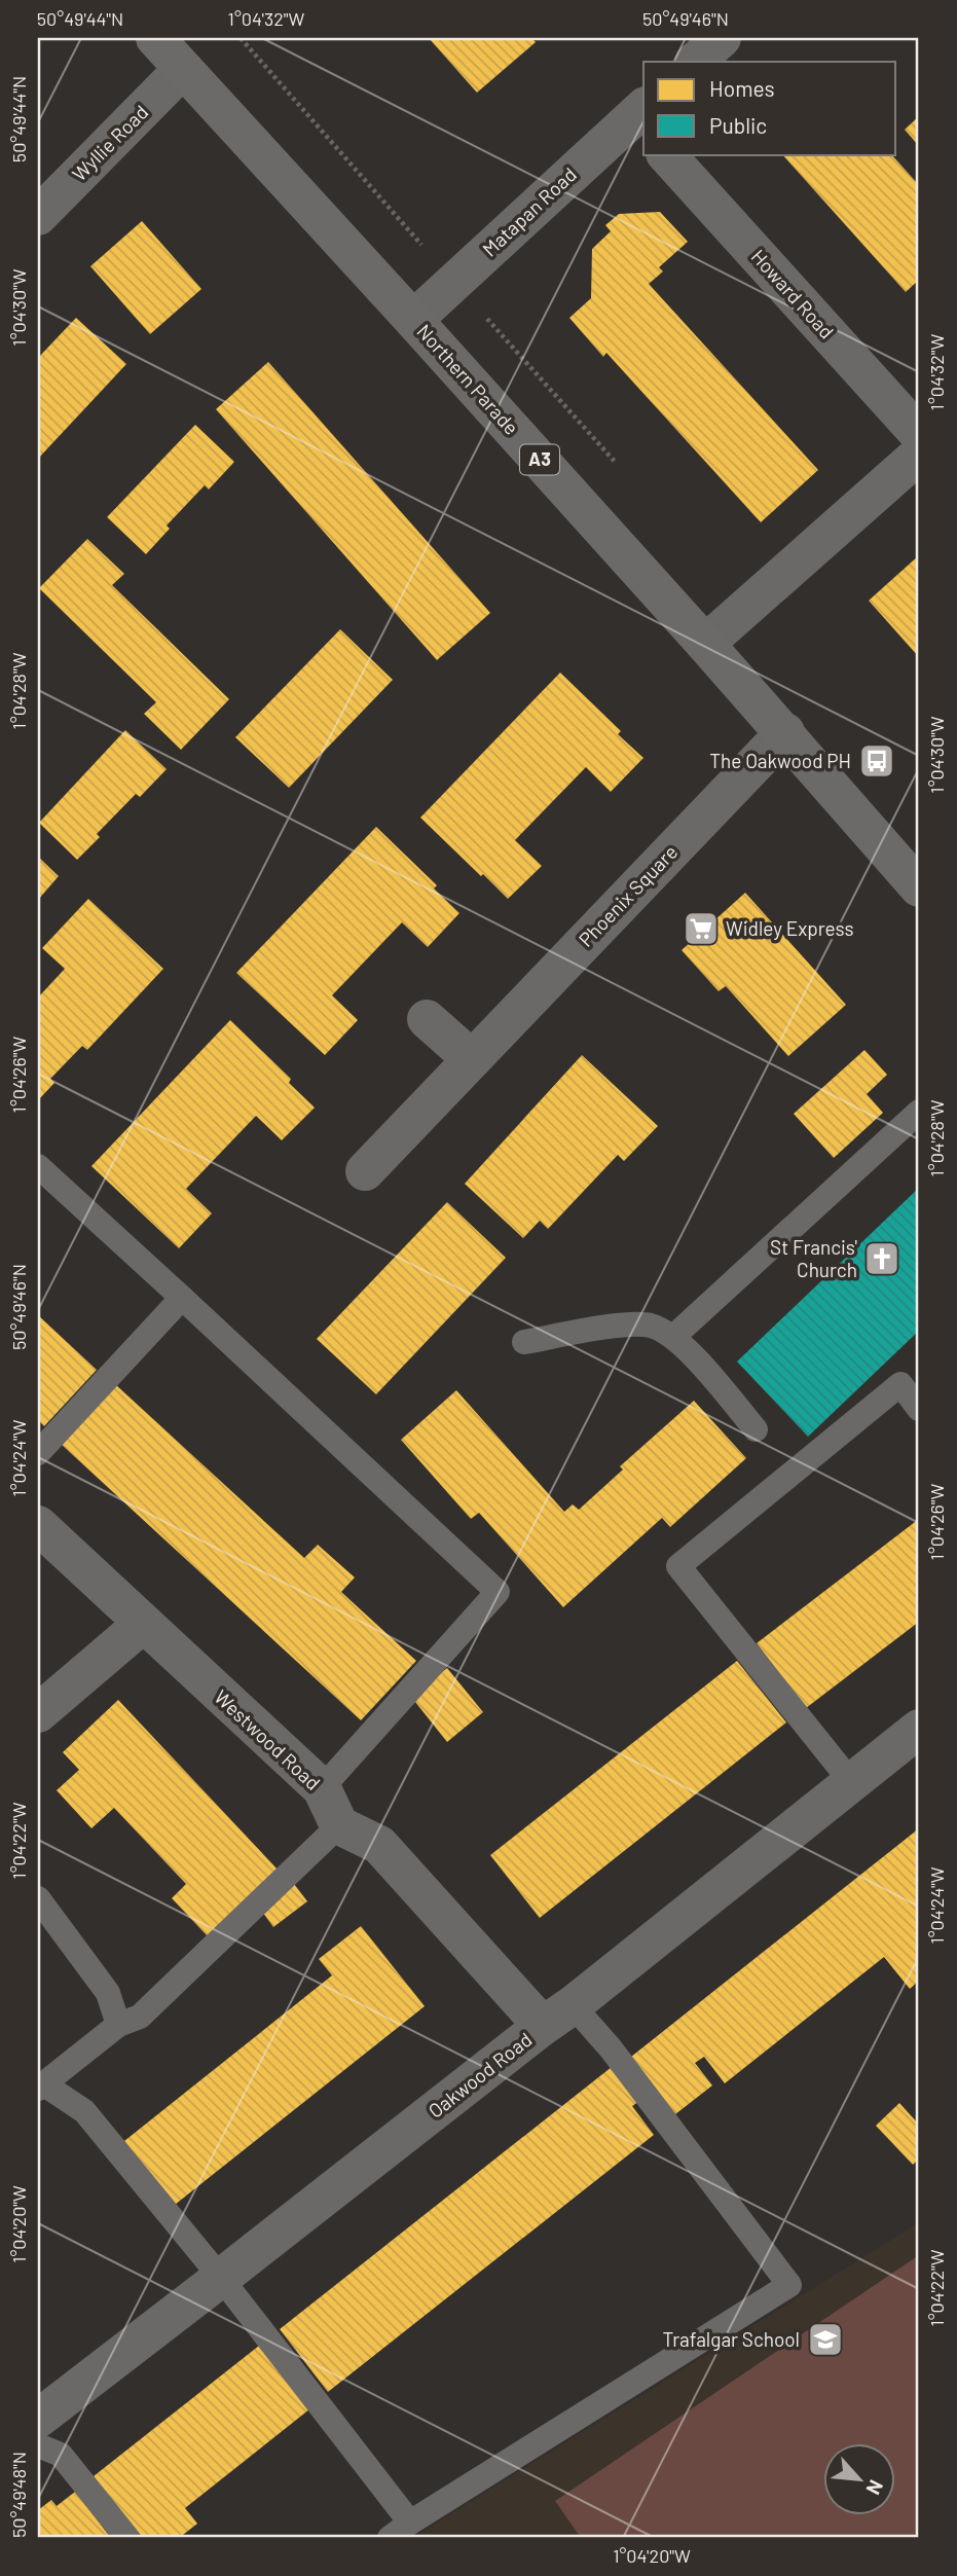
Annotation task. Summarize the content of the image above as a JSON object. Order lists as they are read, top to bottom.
{
  "streets": {
    "main road": ["Northern Parade", "A3"],
    "street": [
      "Wyllie Road",
      "Matapan Road",
      "Howard Road",
      "Phoenix Square",
      "Westwood Road",
      "Oakwood Road"
    ]
  },
  "crossings": [
    ["Wyllie Road", "Northern Parade"],
    ["Matapan Road", "Northern Parade"],
    ["Northern Parade", "Phoenix Square"]
  ],
  "places": {
    "bus stop": ["The Oakwood PH"],
    "supermarket": ["Widley Express"],
    "church": ["St Francis' Church"],
    "school or university": ["Trafalgar School"]
  },
  "legend": ["Homes", "Public"],
  "north": "bottom right",
  "coordinates": [
    "50°49'44\"N",
    "1°04'32\"W",
    "50°49'46\"N",
    "1°04'30\"W",
    "1°04'28\"W",
    "1°04'26\"W",
    "1°04'24\"W",
    "1°04'22\"W",
    "1°04'20\"W",
    "50°49'48\"N"
  ]
}
